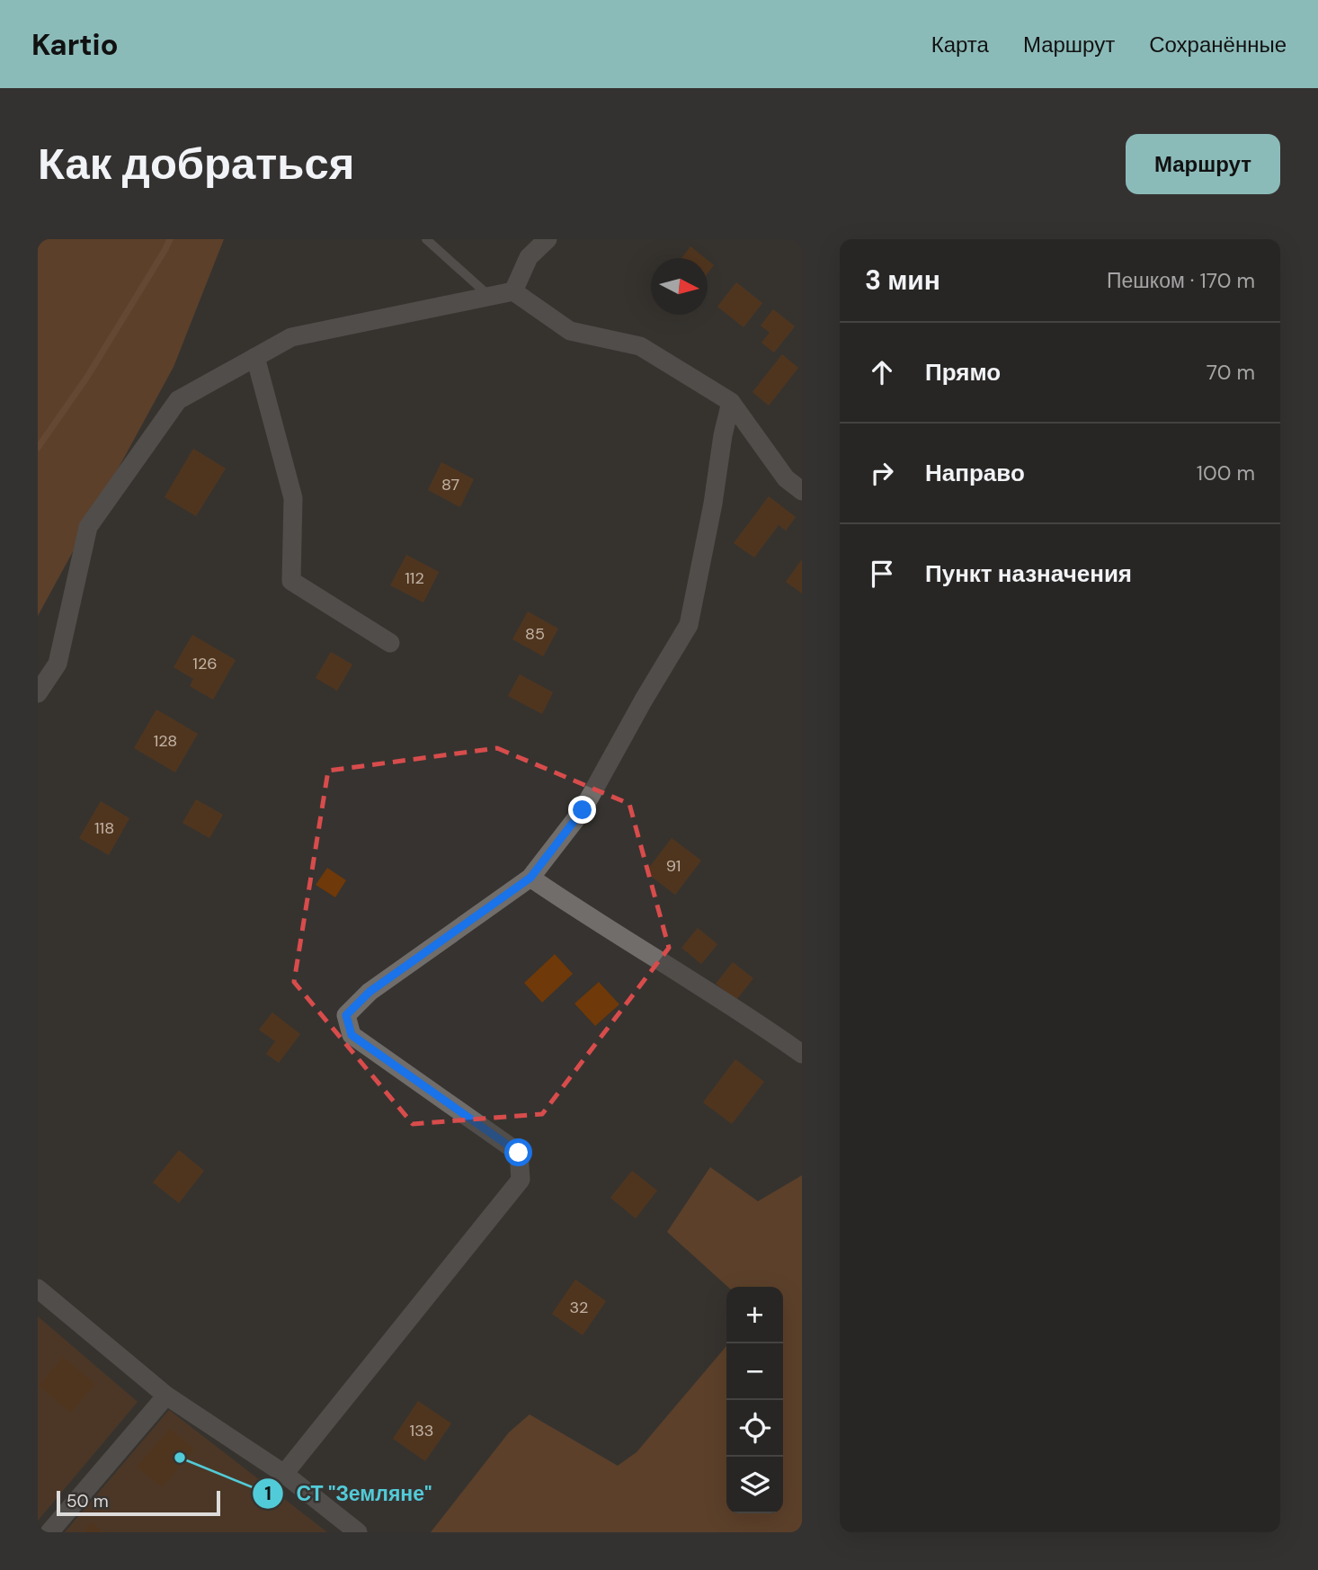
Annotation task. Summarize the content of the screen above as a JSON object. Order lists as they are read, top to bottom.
{
  "places": ["СТ \"Земляне\""],
  "house_numbers": [
    "87",
    "112",
    "85",
    "126",
    "128",
    "118",
    "91",
    "32",
    "133"
  ],
  "scale_bar": "50 m",
  "north": "right",
  "page": {
    "header": "Kartio",
    "nav": ["Карта", "Маршрут", "Сохранённые"],
    "buttons": "Маршрут",
    "title": "Как добраться",
    "heading": ["3 мин", "Пешком · 170 m"],
    "list": [
      ["Прямо", "70 m"],
      ["Направо", "100 m"],
      "Пункт назначения"
    ],
    "map_buttons": ["+", "−"],
    "scale": "50 m"
  }
}
